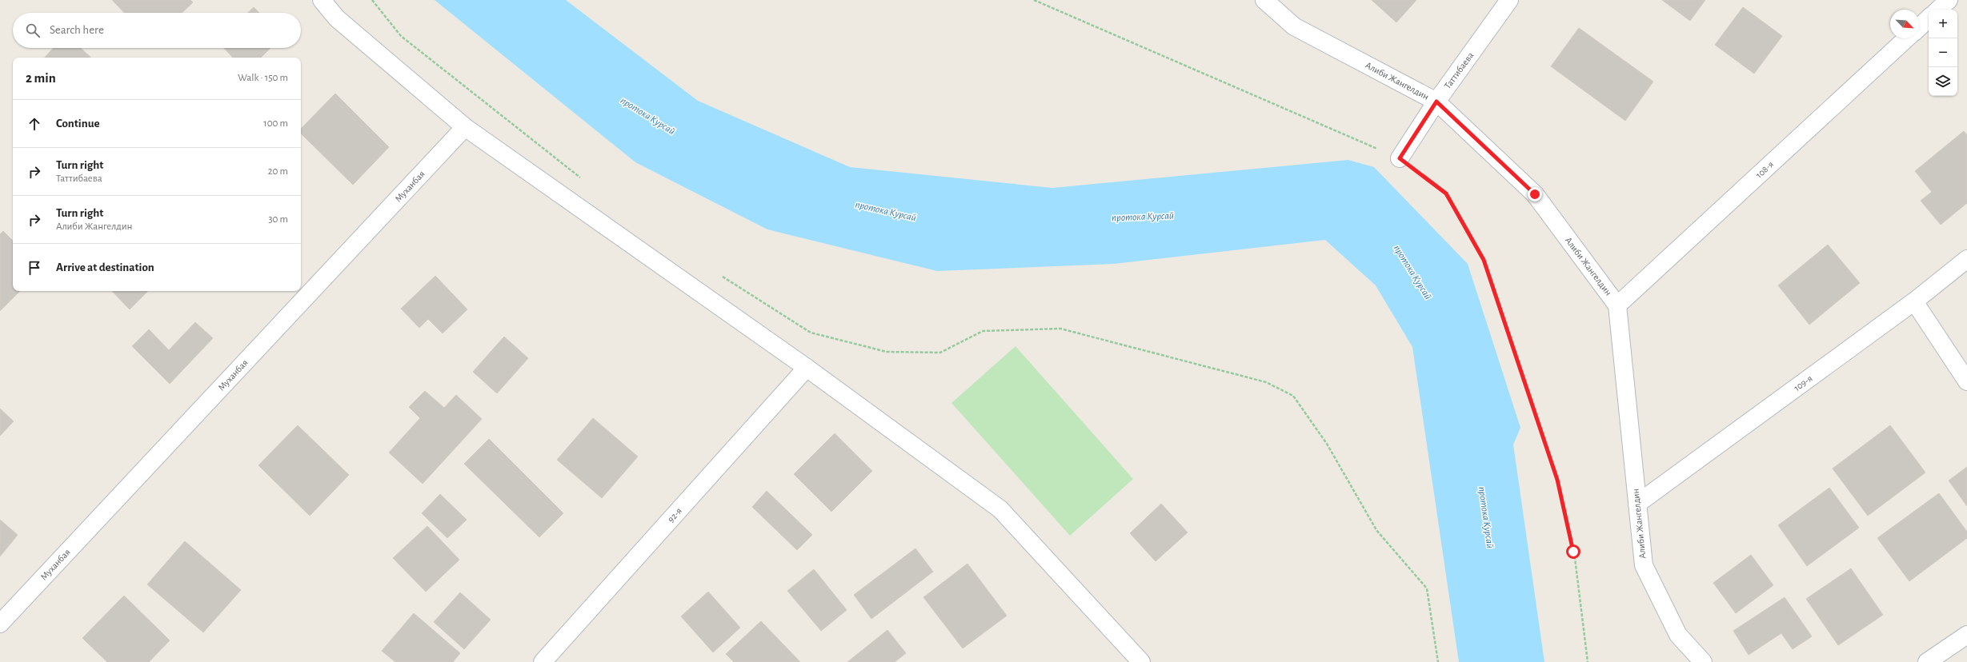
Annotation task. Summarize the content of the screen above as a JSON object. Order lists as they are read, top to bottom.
{
  "streets": {
    "street": [
      "Таттибаева",
      "Алиби Жангелдин",
      "108-я",
      "Муханбая",
      "109-я",
      "92-я"
    ]
  },
  "crossings": [
    ["Таттибаева", "Алиби Жангелдин"],
    ["Алиби Жангелдин", "108-я"],
    ["Алиби Жангелдин", "109-я"]
  ],
  "water": ["протока Курсай"],
  "north": "bottom right",
  "page": {
    "map_buttons": ["+", "−"],
    "search": "Search here",
    "heading": ["2 min", "Walk · 150 m"],
    "list": [
      ["Continue", "100 m"],
      ["Turn right", "Таттибаева", "20 m"],
      ["Turn right", "Алиби Жангелдин", "30 m"],
      "Arrive at destination"
    ]
  }
}
